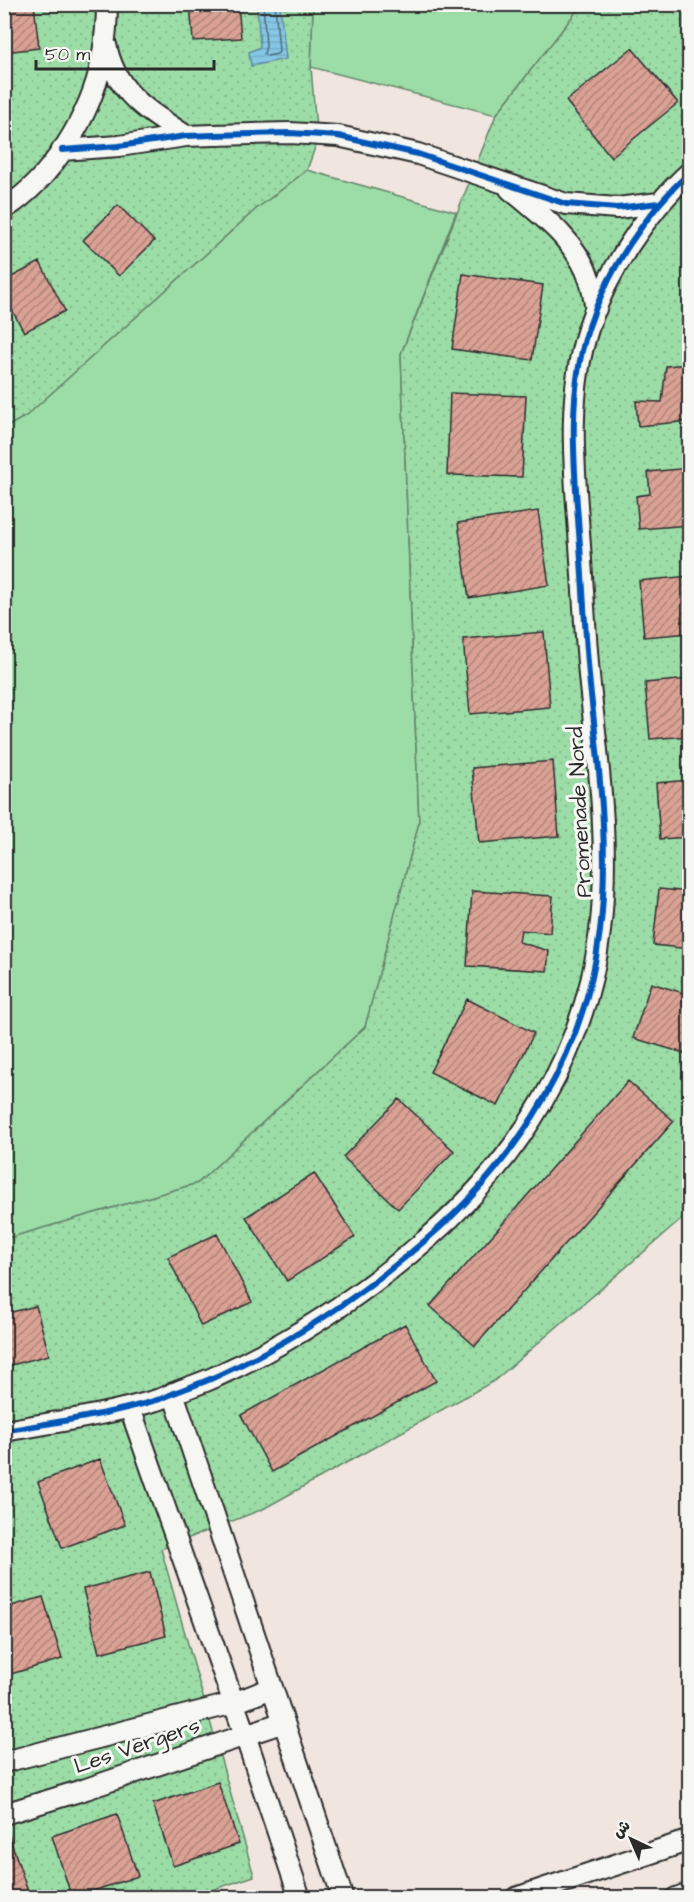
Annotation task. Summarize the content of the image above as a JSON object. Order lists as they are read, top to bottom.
{
  "streets": {
    "street": ["Promenade Nord", "Les Vergers"]
  },
  "scale_bar": "50 m",
  "north": "top left"
}
